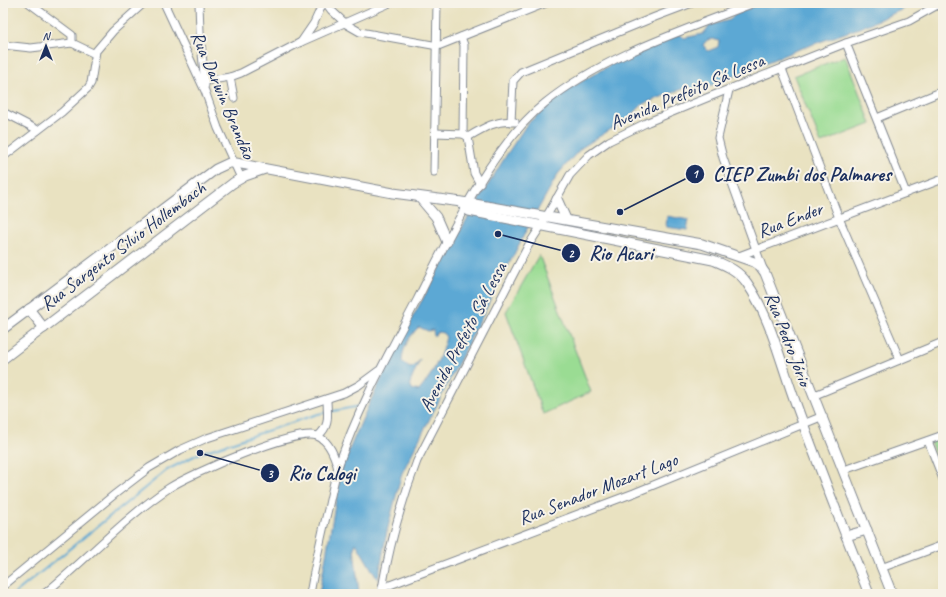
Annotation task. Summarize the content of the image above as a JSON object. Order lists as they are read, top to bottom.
{
  "streets": {
    "main road": ["Rua Sargento Silvio Hollembach", "Rua Pedro Jório"],
    "street": [
      "Avenida Prefeito Sá Lessa",
      "Rua Darwin Brandão",
      "Rua Ender",
      "Rua Senador Mozart Lago"
    ]
  },
  "crossings": [
    ["Avenida Prefeito Sá Lessa", "Rua Sargento Silvio Hollembach"],
    ["Avenida Prefeito Sá Lessa", "Rua Pedro Jório"],
    ["Avenida Prefeito Sá Lessa", "Rua Senador Mozart Lago"],
    ["Rua Darwin Brandão", "Rua Sargento Silvio Hollembach"],
    ["Rua Ender", "Rua Sargento Silvio Hollembach"],
    ["Rua Ender", "Rua Pedro Jório"],
    ["Rua Sargento Silvio Hollembach", "Rua Pedro Jório"],
    ["Rua Pedro Jório", "Rua Senador Mozart Lago"]
  ],
  "places": ["CIEP Zumbi dos Palmares", "Rio Acari", "Rio Calogi"],
  "north": "top"
}
